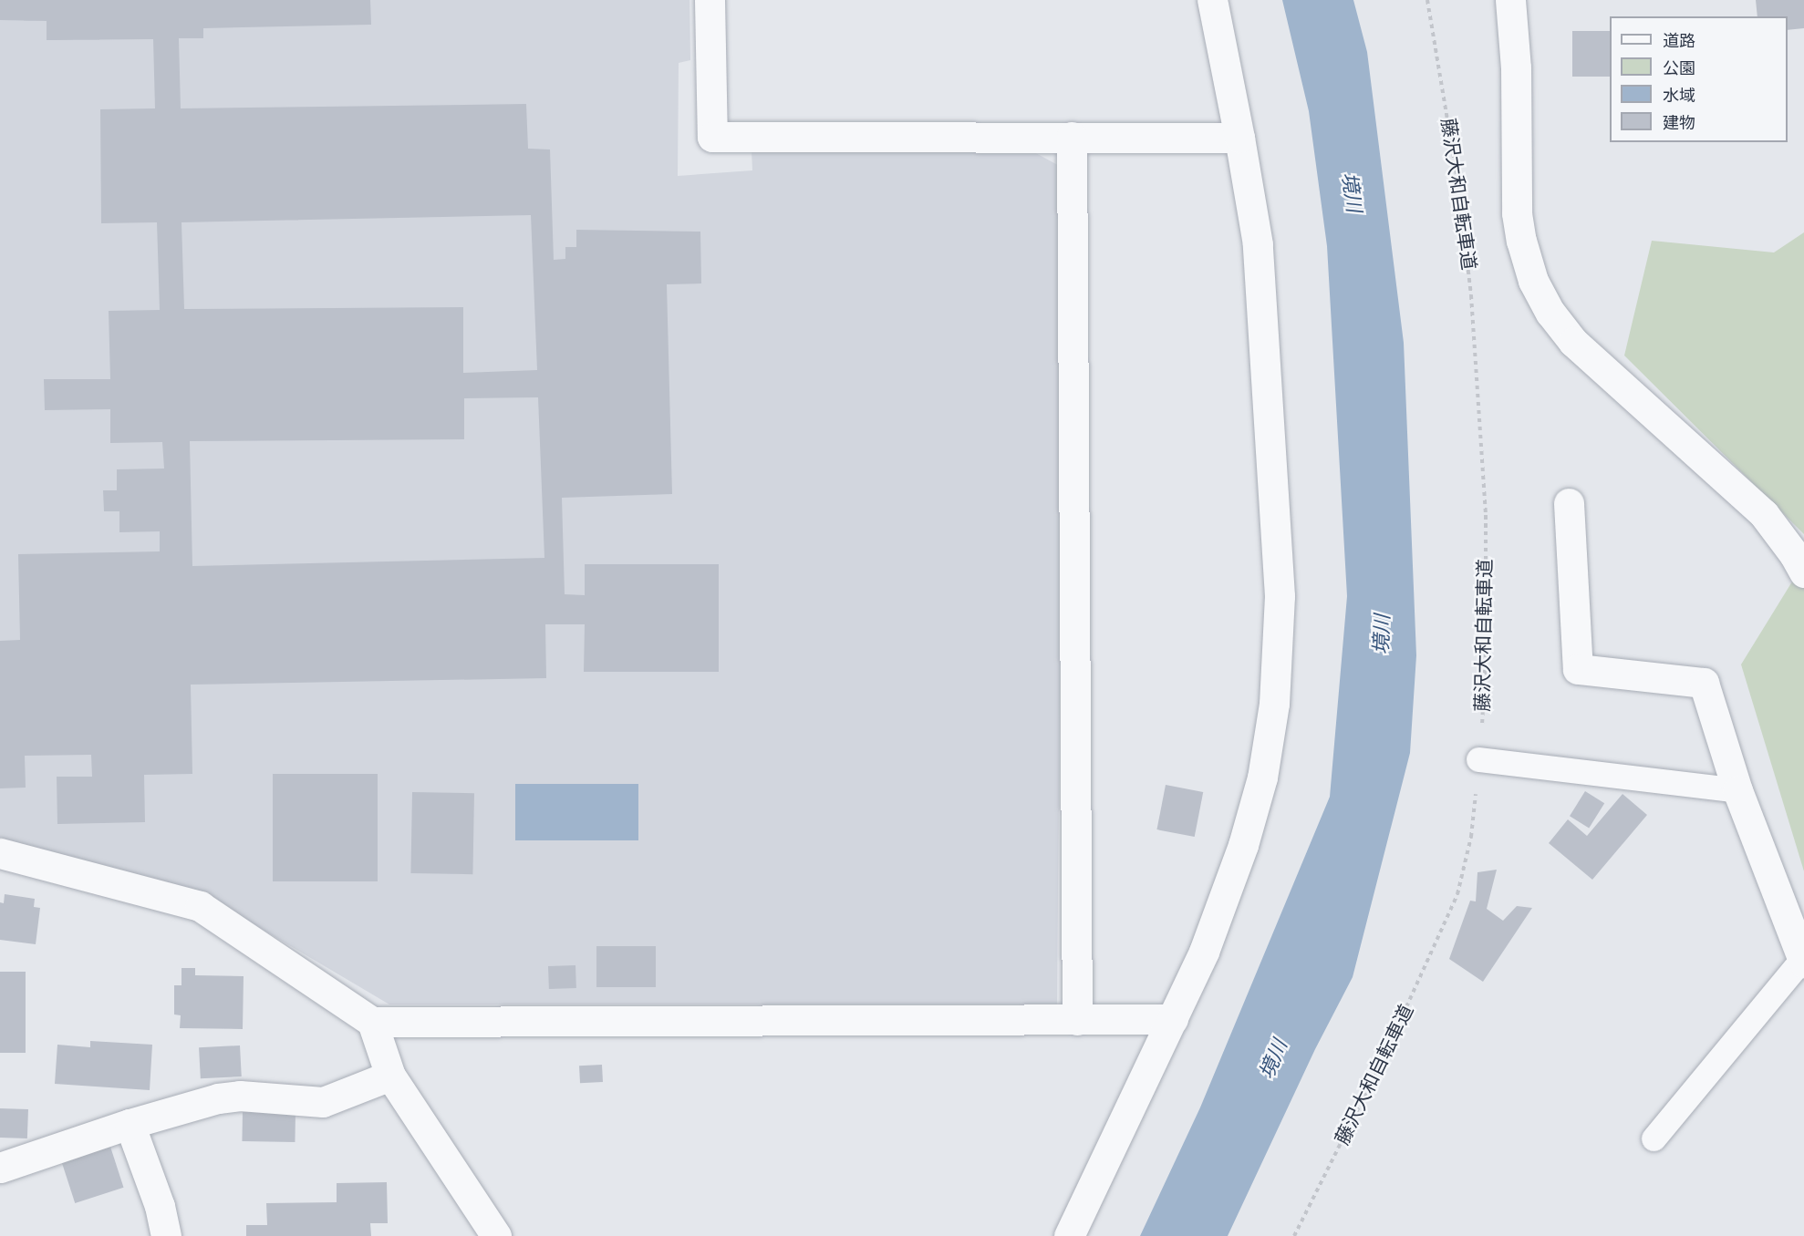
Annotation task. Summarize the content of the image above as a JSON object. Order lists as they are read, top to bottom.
{
  "streets": {
    "path": ["藤沢大和自転車道"]
  },
  "water": ["境川"],
  "legend": [
    "道路",
    "公園",
    "水域",
    "建物"
  ]
}
